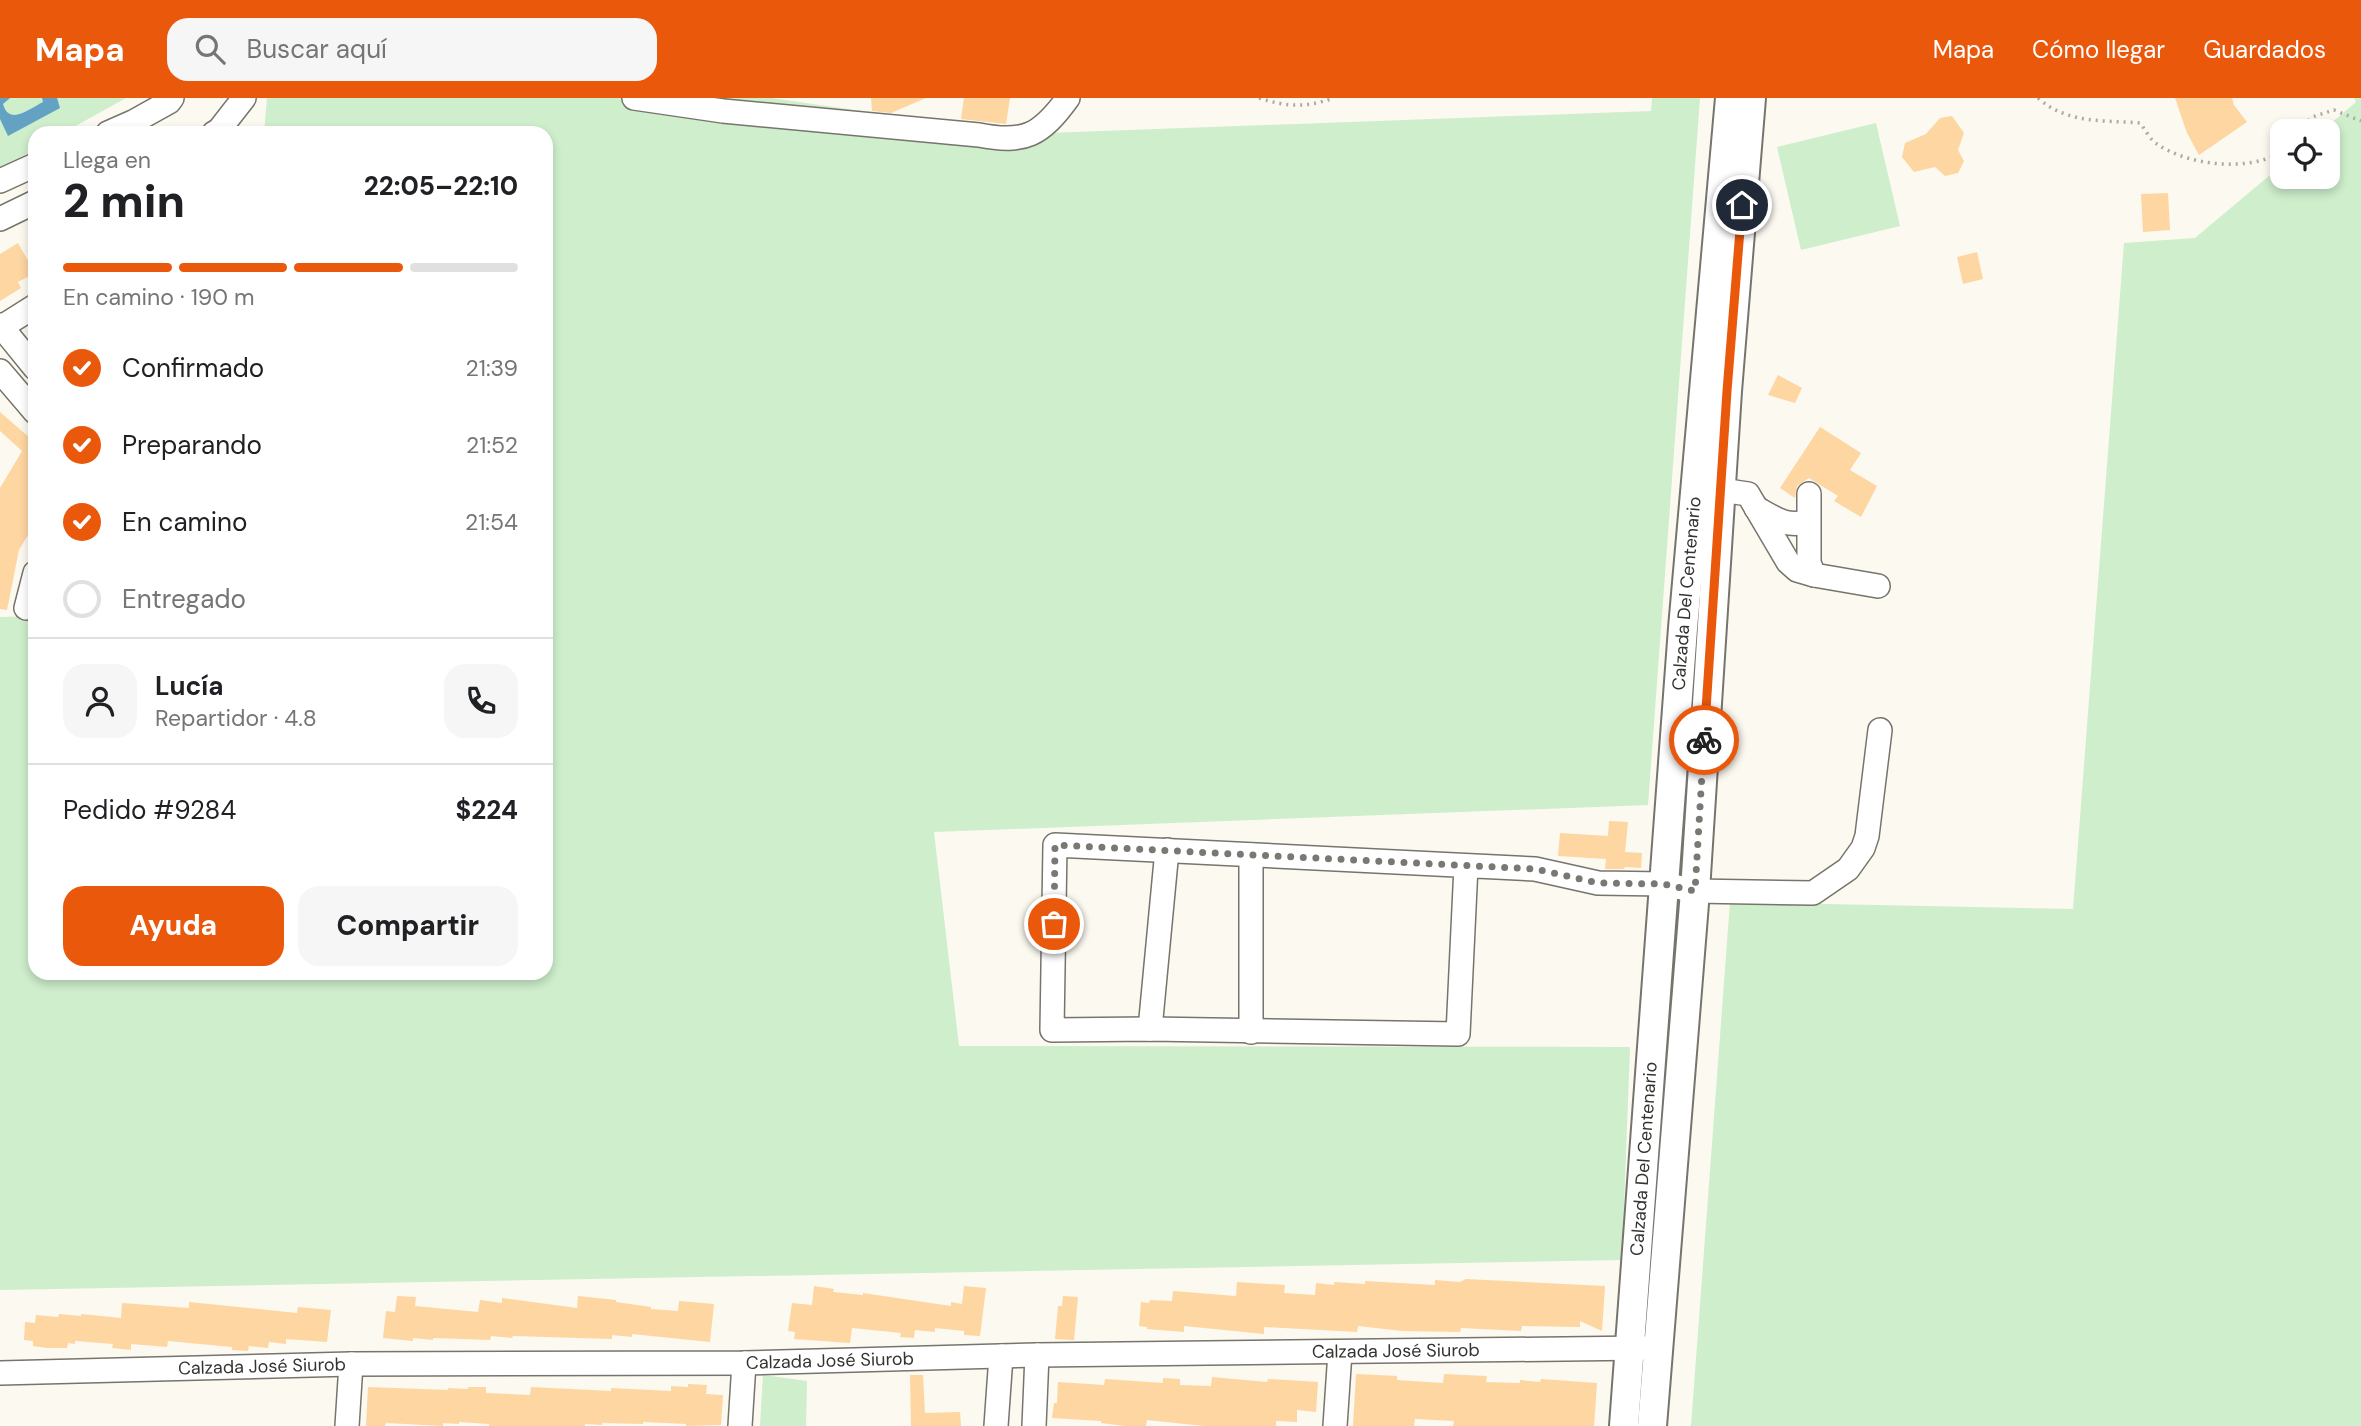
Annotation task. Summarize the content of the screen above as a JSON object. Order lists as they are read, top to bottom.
{
  "streets": {
    "main road": ["Calzada Del Centenario"],
    "street": ["Calzada José Siurob"]
  },
  "crossings": [
    ["Calzada Del Centenario", "Calzada José Siurob"]
  ],
  "page": {
    "header": "Mapa",
    "search": "Buscar aquí",
    "nav": ["Mapa", "Cómo llegar", "Guardados"],
    "heading": ["2 min", "Llega en", "22:05–22:10"],
    "panel": [
      "Lucía",
      "Repartidor · 4.8",
      "Pedido #9284",
      "$224"
    ],
    "bar": "En camino · 190 m",
    "list": [
      ["Confirmado", "21:39"],
      ["Preparando", "21:52"],
      ["En camino", "21:54"],
      "Entregado"
    ],
    "buttons": ["Ayuda", "Compartir"]
  }
}
